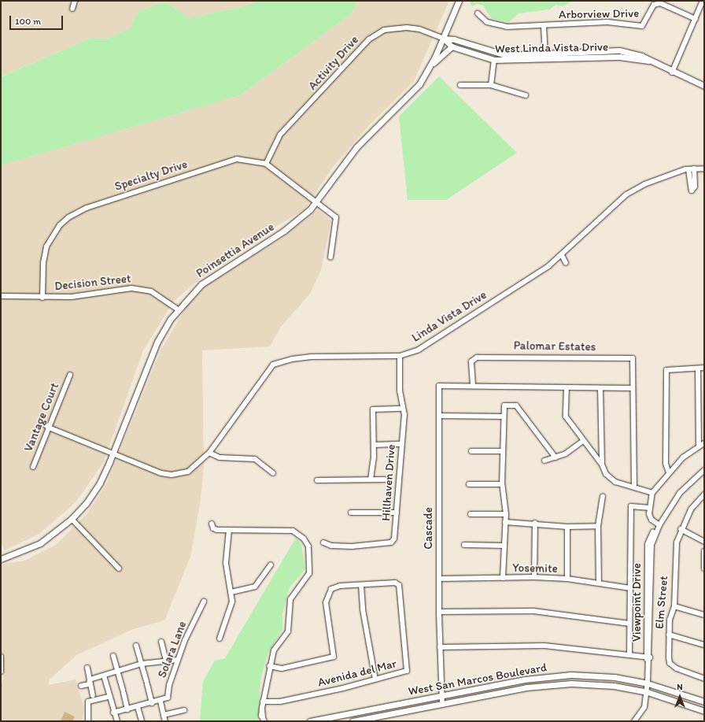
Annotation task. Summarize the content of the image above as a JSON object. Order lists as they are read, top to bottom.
{
  "streets": {
    "main road": ["West Linda Vista Drive", "Poinsettia Avenue", "West San Marcos Boulevard"],
    "street": [
      "Arborview Drive",
      "Activity Drive",
      "Specialty Drive",
      "Decision Street",
      "Linda Vista Drive",
      "Palomar Estates",
      "Vantage Court",
      "Hillhaven Drive",
      "Cascade",
      "Yosemite",
      "Viewpoint Drive",
      "Elm Street",
      "Solara Lane",
      "Avenida del Mar"
    ]
  },
  "crossings": [
    ["Arborview Drive", "West Linda Vista Drive"],
    ["West Linda Vista Drive", "Activity Drive"],
    ["West Linda Vista Drive", "Poinsettia Avenue"],
    ["Activity Drive", "Specialty Drive"],
    ["Activity Drive", "Poinsettia Avenue"],
    ["Specialty Drive", "Poinsettia Avenue"],
    ["Specialty Drive", "Decision Street"],
    ["Poinsettia Avenue", "Decision Street"],
    ["Poinsettia Avenue", "Linda Vista Drive"],
    ["Linda Vista Drive", "Vantage Court"],
    ["Linda Vista Drive", "Hillhaven Drive"],
    ["Palomar Estates", "Cascade"],
    ["Cascade", "Yosemite"],
    ["Cascade", "West San Marcos Boulevard"],
    ["Viewpoint Drive", "West San Marcos Boulevard"]
  ],
  "scale_bar": "100 m",
  "north": "top"
}
